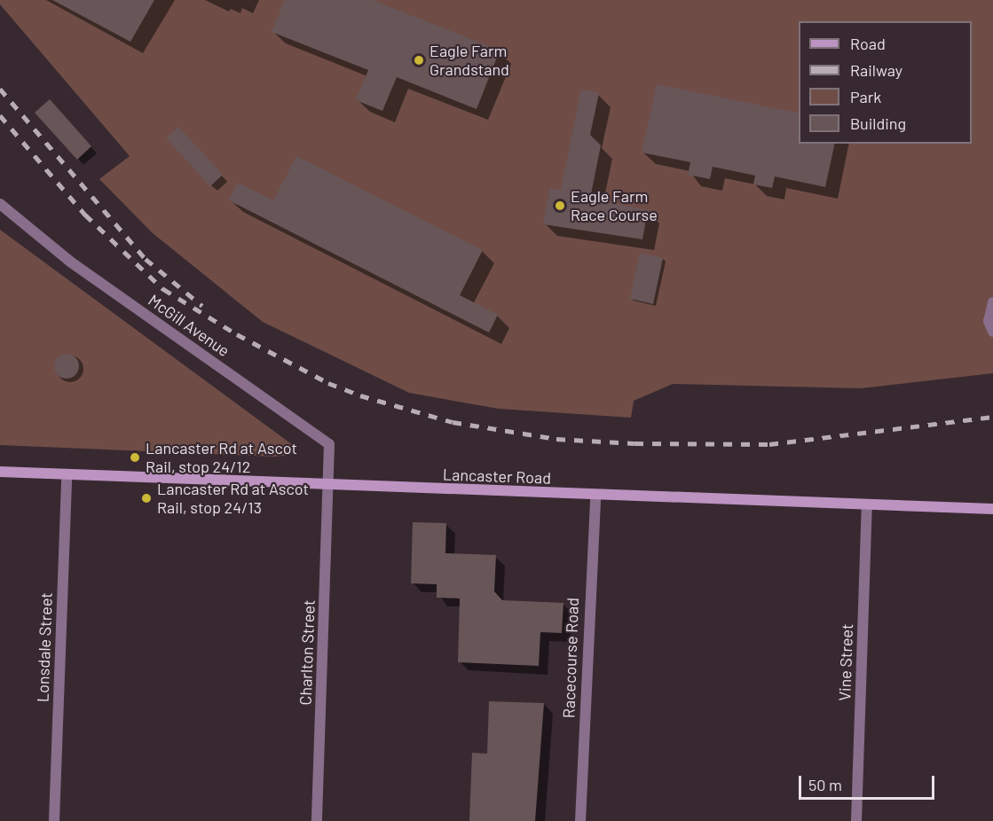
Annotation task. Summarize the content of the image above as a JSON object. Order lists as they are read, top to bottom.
{
  "streets": {
    "main road": ["Lancaster Road"],
    "street": [
      "McGill Avenue",
      "Lonsdale Street",
      "Charlton Street",
      "Racecourse Road",
      "Vine Street"
    ]
  },
  "crossings": [
    ["McGill Avenue", "Lancaster Road"],
    ["McGill Avenue", "Charlton Street"],
    ["Lancaster Road", "Lonsdale Street"],
    ["Lancaster Road", "Charlton Street"],
    ["Lancaster Road", "Racecourse Road"],
    ["Lancaster Road", "Vine Street"]
  ],
  "places": [
    "Eagle Farm Grandstand",
    "Eagle Farm Race Course",
    "Lancaster Rd at Ascot Rail, stop 24/12",
    "Lancaster Rd at Ascot Rail, stop 24/13"
  ],
  "legend": [
    "Road",
    "Railway",
    "Park",
    "Building"
  ],
  "scale_bar": "50 m"
}
